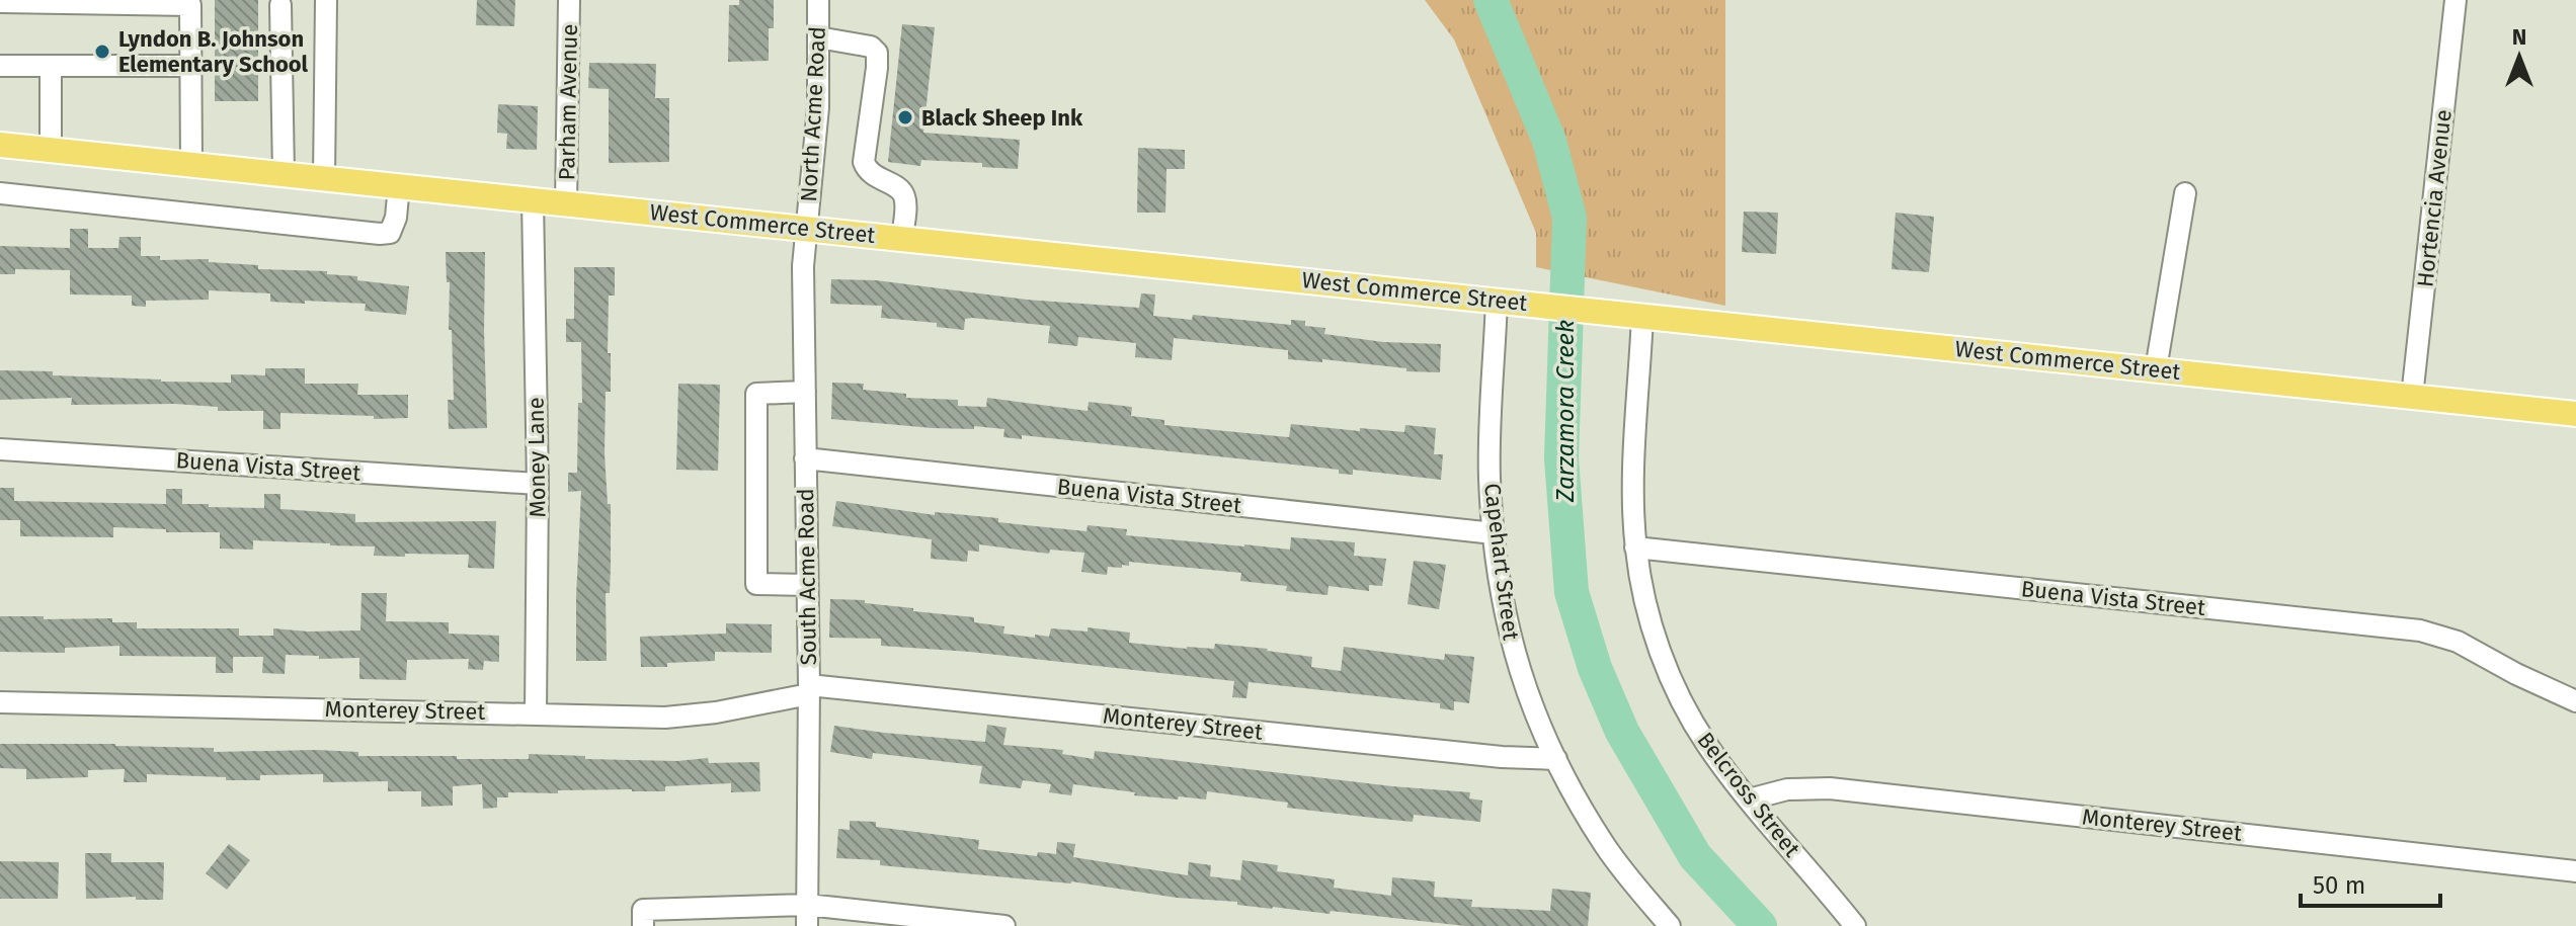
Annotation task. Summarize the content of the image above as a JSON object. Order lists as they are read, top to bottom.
{
  "streets": {
    "main road": ["West Commerce Street"],
    "street": [
      "Parham Avenue",
      "North Acme Road",
      "Hortencia Avenue",
      "Money Lane",
      "Buena Vista Street",
      "Capehart Street",
      "South Acme Road",
      "Monterey Street",
      "Belcross Street"
    ]
  },
  "crossings": [
    ["Parham Avenue", "West Commerce Street"],
    ["North Acme Road", "West Commerce Street"],
    ["North Acme Road", "South Acme Road"],
    ["Hortencia Avenue", "West Commerce Street"],
    ["West Commerce Street", "Money Lane"],
    ["West Commerce Street", "Capehart Street"],
    ["West Commerce Street", "South Acme Road"],
    ["West Commerce Street", "Belcross Street"],
    ["Money Lane", "Buena Vista Street"],
    ["Money Lane", "Monterey Street"],
    ["Buena Vista Street", "Capehart Street"],
    ["Buena Vista Street", "South Acme Road"],
    ["Buena Vista Street", "Belcross Street"],
    ["Capehart Street", "Monterey Street"],
    ["South Acme Road", "Monterey Street"],
    ["Monterey Street", "Belcross Street"]
  ],
  "water": ["Zarzamora Creek"],
  "places": ["Lyndon B. Johnson Elementary School", "Black Sheep Ink"],
  "scale_bar": "50 m",
  "north": "top"
}
